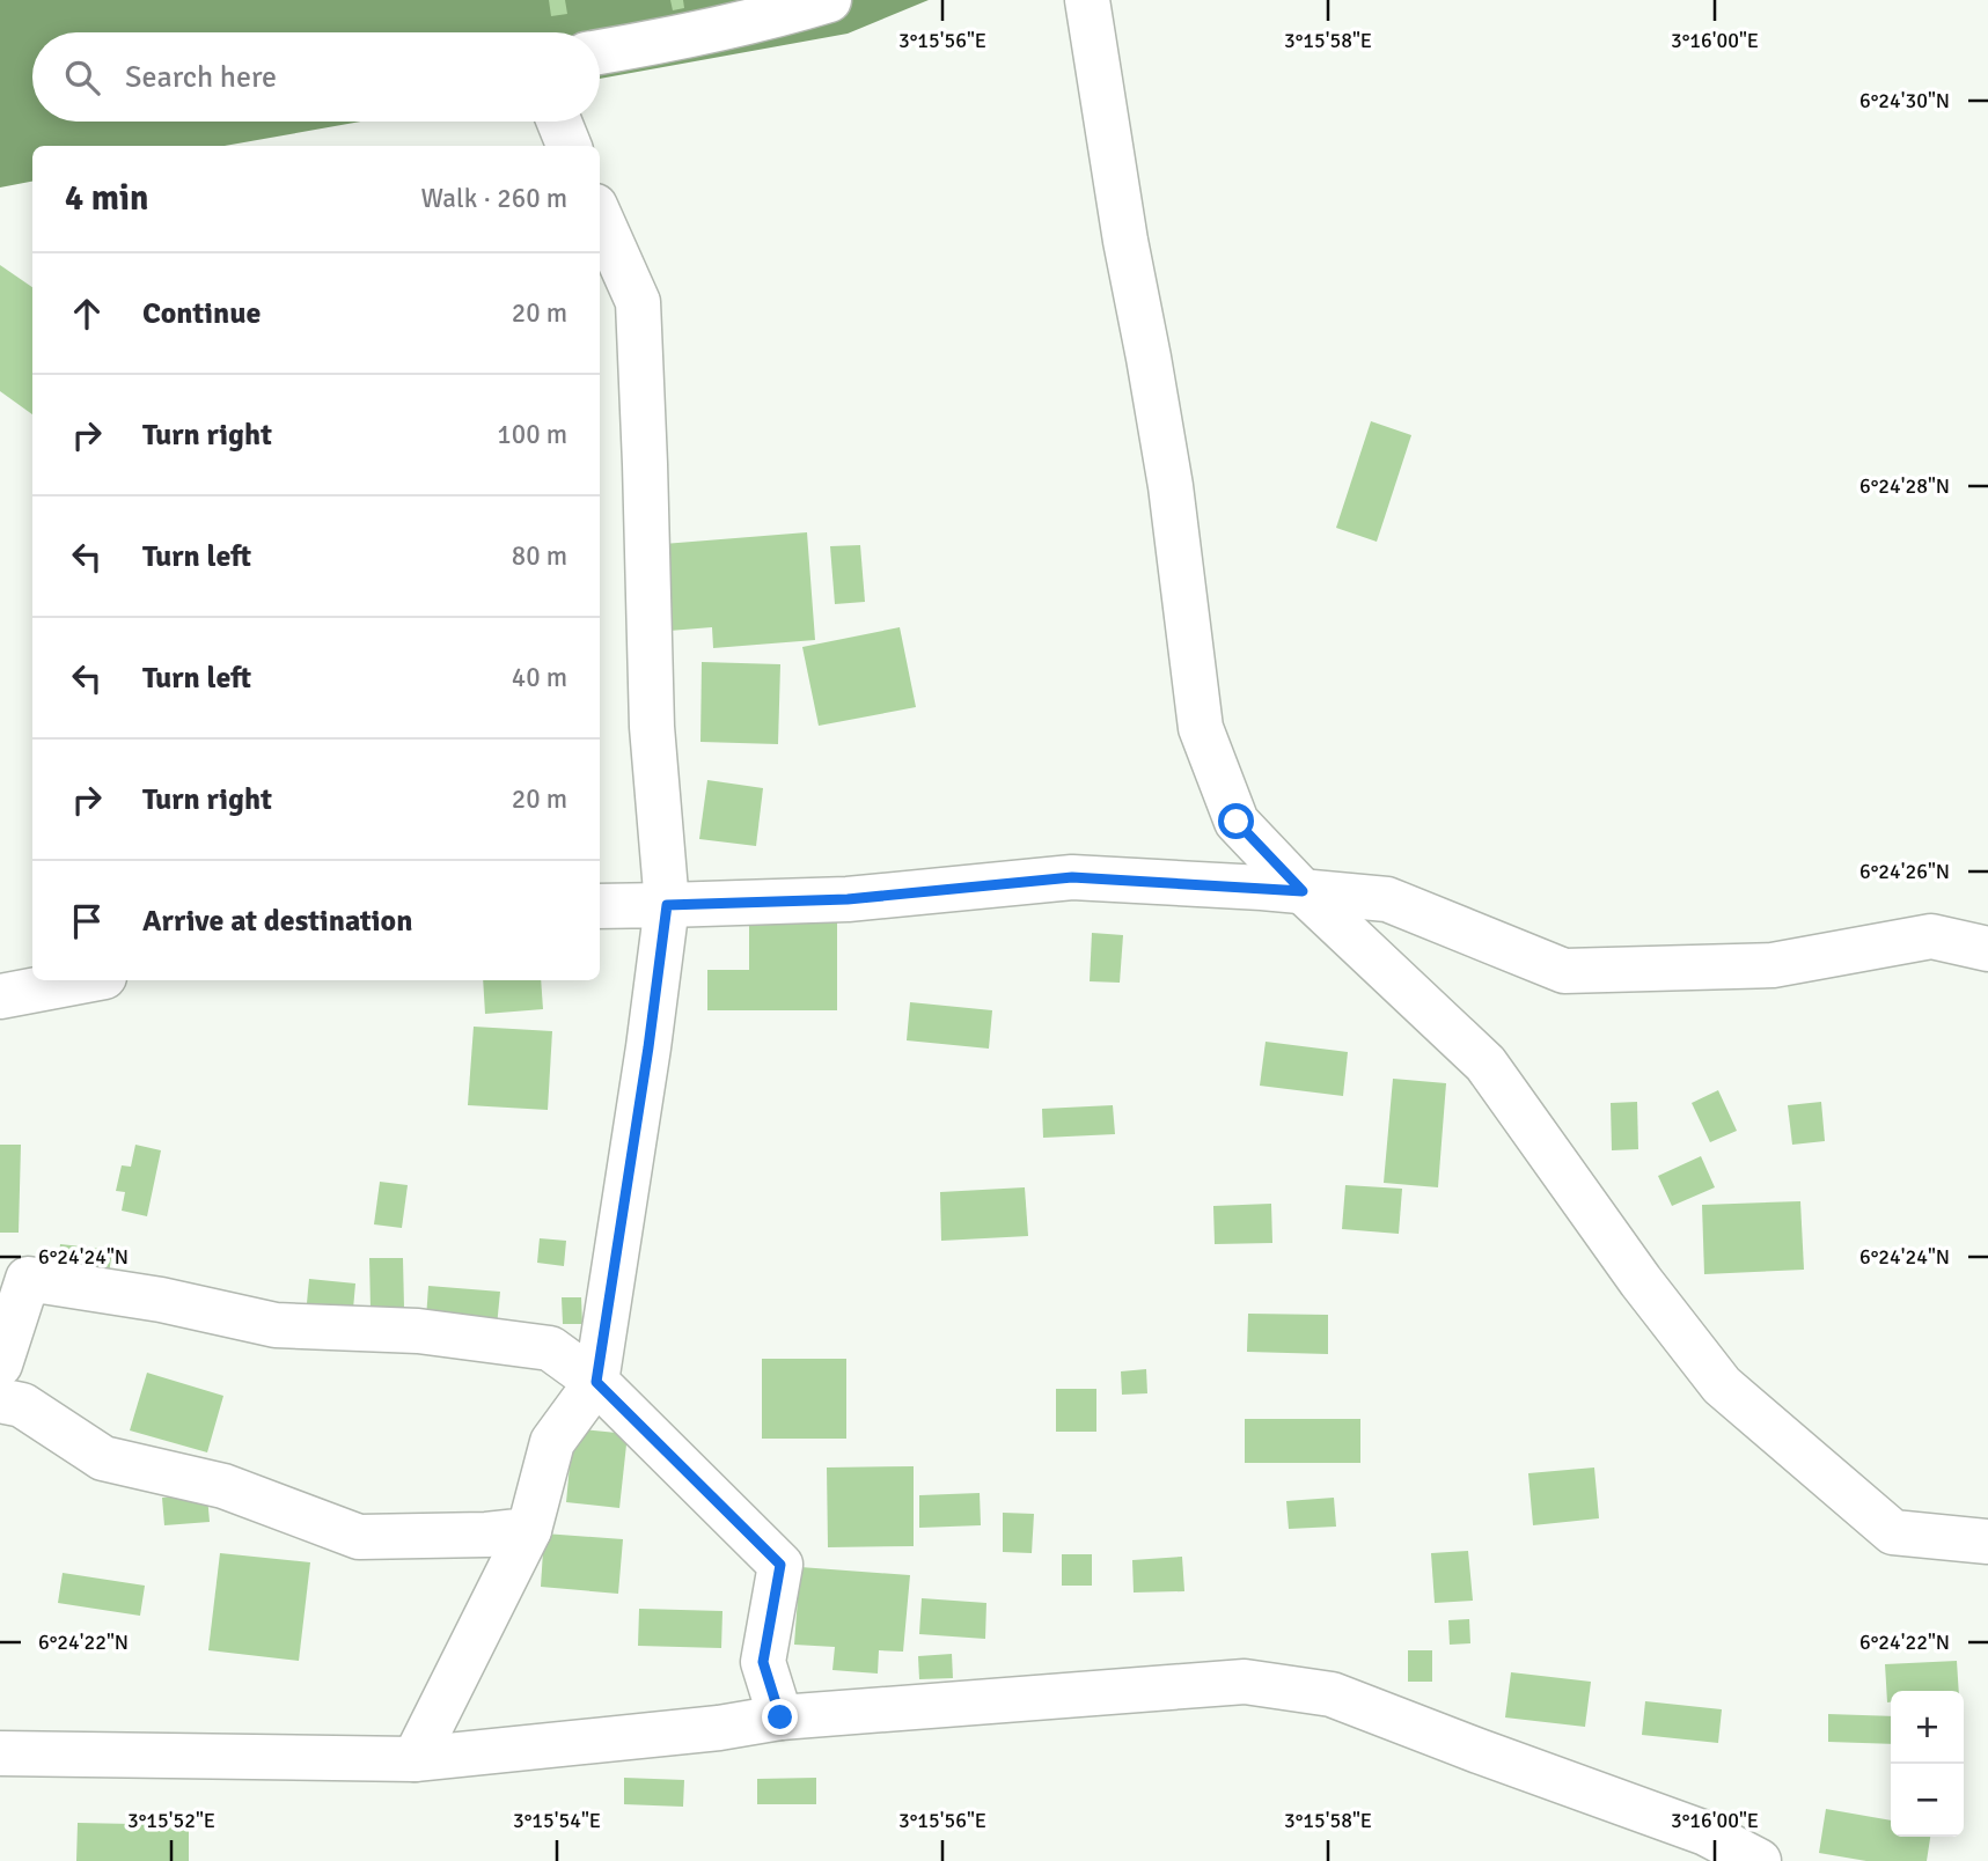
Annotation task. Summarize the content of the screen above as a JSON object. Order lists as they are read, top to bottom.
{
  "page": {
    "search": "Search here",
    "heading": ["4 min", "Walk · 260 m"],
    "list": [
      ["Continue", "20 m"],
      ["Turn right", "100 m"],
      ["Turn left", "80 m"],
      ["Turn left", "40 m"],
      ["Turn right", "20 m"],
      "Arrive at destination"
    ],
    "map_buttons": ["+", "−"]
  },
  "coordinates": [
    "3°15'56\"E",
    "3°15'58\"E",
    "3°16'00\"E",
    "6°24'30\"N",
    "6°24'28\"N",
    "6°24'26\"N",
    "6°24'24\"N",
    "6°24'22\"N",
    "3°15'52\"E",
    "3°15'54\"E"
  ]
}
